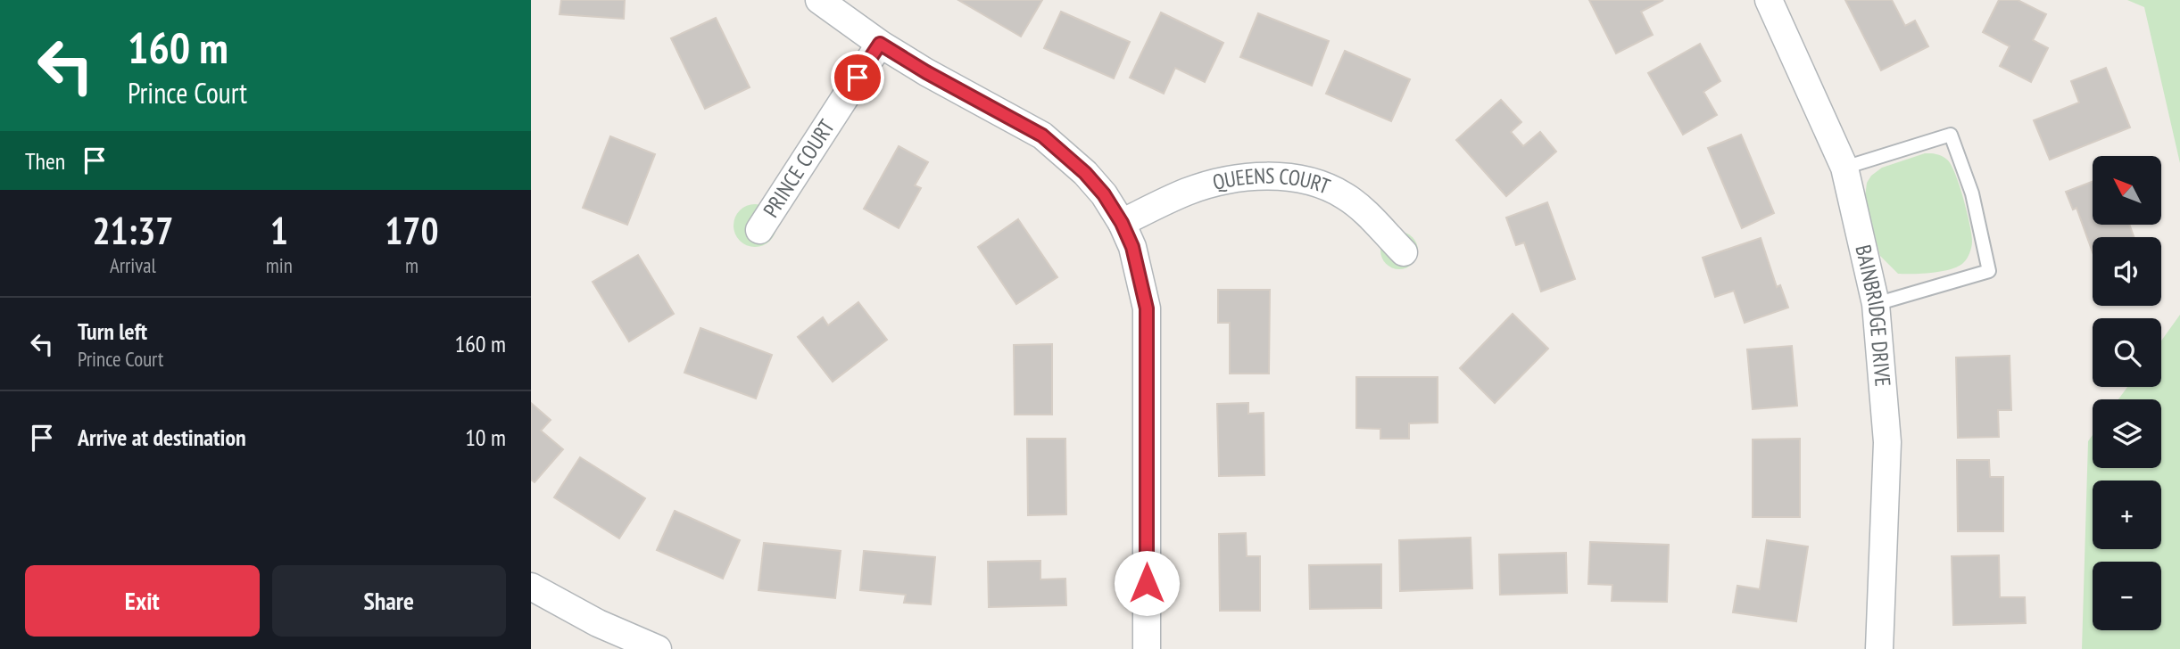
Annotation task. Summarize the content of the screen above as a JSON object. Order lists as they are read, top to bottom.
{
  "streets": {
    "street": ["PRINCE COURT", "QUEENS COURT", "BAINBRIDGE DRIVE"]
  },
  "north": "top left",
  "page": {
    "turn": ["160 m", "Prince Court"],
    "then": "Then",
    "map_buttons": ["+", "−"],
    "eta": [
      "21:37",
      "Arrival",
      "1",
      "min",
      "170",
      "m"
    ],
    "list": [
      {
        "name": "Turn left",
        "note": "Prince Court",
        "value": "160 m"
      },
      {
        "name": "Arrive at destination",
        "value": "10 m"
      }
    ],
    "buttons": ["Exit", "Share"]
  }
}
